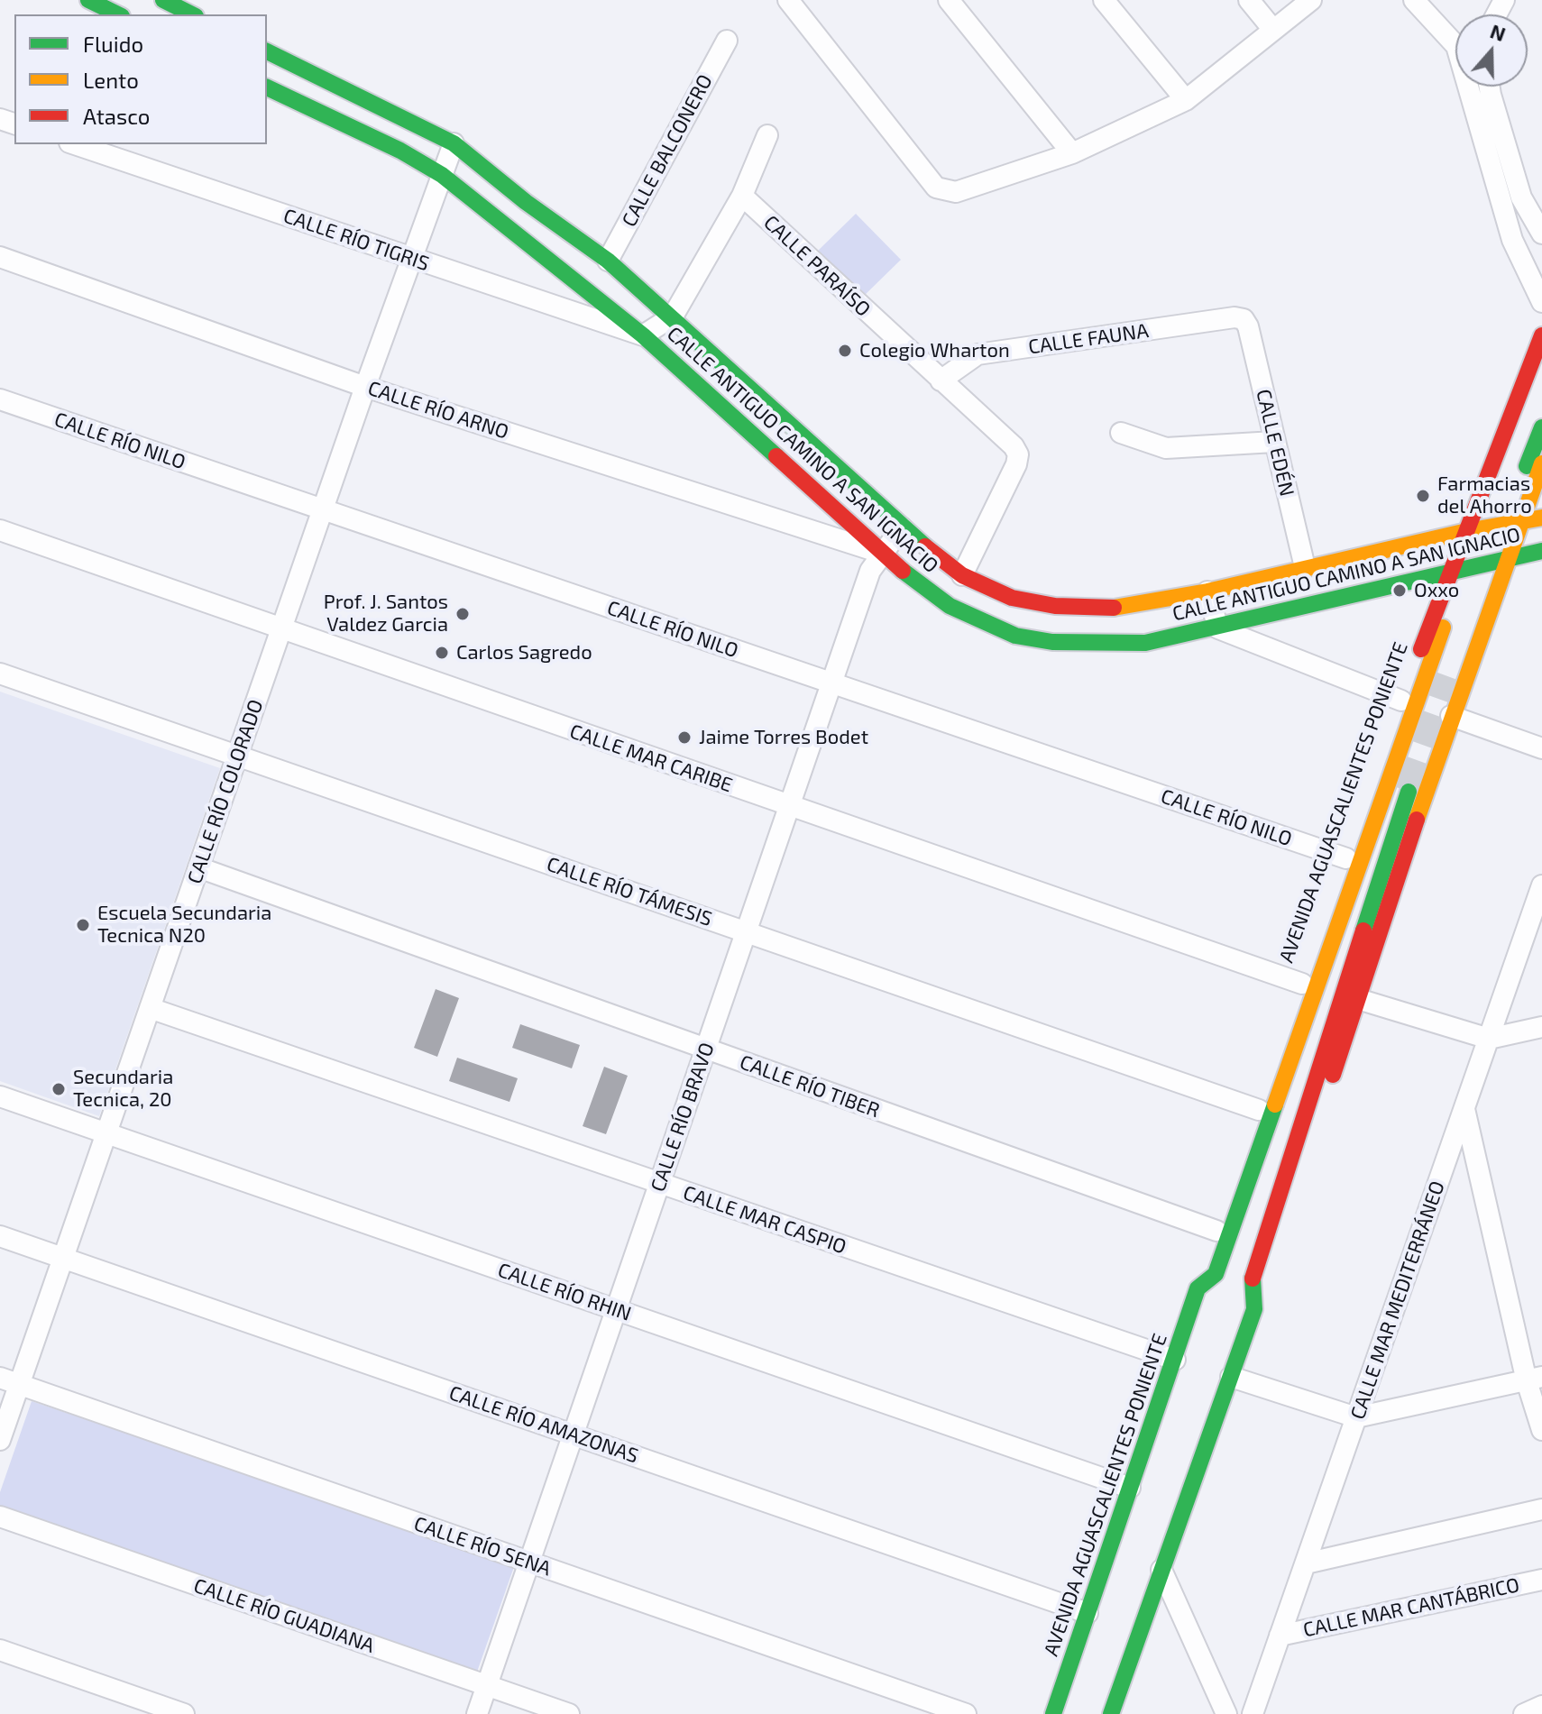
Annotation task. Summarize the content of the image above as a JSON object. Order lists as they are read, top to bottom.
{
  "streets": {
    "main road": ["CALLE ANTIGUO CAMINO A SAN IGNACIO", "AVENIDA AGUASCALIENTES PONIENTE"],
    "street": [
      "CALLE BALCONERO",
      "CALLE RÍO TIGRIS",
      "CALLE PARAÍSO",
      "CALLE FAUNA",
      "CALLE RÍO ARNO",
      "CALLE RÍO NILO",
      "CALLE EDÉN",
      "CALLE MAR CARIBE",
      "CALLE RÍO COLORADO",
      "CALLE RÍO TÁMESIS",
      "CALLE RÍO TIBER",
      "CALLE RÍO BRAVO",
      "CALLE MAR CASPIO",
      "CALLE RÍO RHIN",
      "CALLE MAR MEDITERRÁNEO",
      "CALLE RÍO AMAZONAS",
      "CALLE RÍO SENA",
      "CALLE MAR CANTÁBRICO",
      "CALLE RÍO GUADIANA"
    ]
  },
  "crossings": [
    ["CALLE BALCONERO", "CALLE ANTIGUO CAMINO A SAN IGNACIO"],
    ["CALLE RÍO TIGRIS", "CALLE ANTIGUO CAMINO A SAN IGNACIO"],
    ["CALLE RÍO TIGRIS", "CALLE RÍO COLORADO"],
    ["CALLE PARAÍSO", "CALLE FAUNA"],
    ["CALLE PARAÍSO", "CALLE ANTIGUO CAMINO A SAN IGNACIO"],
    ["CALLE FAUNA", "CALLE EDÉN"],
    ["CALLE RÍO ARNO", "CALLE ANTIGUO CAMINO A SAN IGNACIO"],
    ["CALLE RÍO ARNO", "CALLE RÍO COLORADO"],
    ["CALLE RÍO ARNO", "CALLE RÍO BRAVO"],
    ["CALLE RÍO NILO", "CALLE RÍO COLORADO"],
    ["CALLE RÍO NILO", "AVENIDA AGUASCALIENTES PONIENTE"],
    ["CALLE RÍO NILO", "CALLE RÍO BRAVO"],
    ["CALLE EDÉN", "CALLE ANTIGUO CAMINO A SAN IGNACIO"],
    ["CALLE ANTIGUO CAMINO A SAN IGNACIO", "CALLE RÍO COLORADO"],
    ["CALLE ANTIGUO CAMINO A SAN IGNACIO", "AVENIDA AGUASCALIENTES PONIENTE"],
    ["CALLE ANTIGUO CAMINO A SAN IGNACIO", "CALLE RÍO BRAVO"],
    ["CALLE MAR CARIBE", "CALLE RÍO COLORADO"],
    ["CALLE MAR CARIBE", "AVENIDA AGUASCALIENTES PONIENTE"],
    ["CALLE MAR CARIBE", "CALLE RÍO BRAVO"],
    ["CALLE RÍO COLORADO", "CALLE RÍO TÁMESIS"],
    ["CALLE RÍO COLORADO", "CALLE RÍO TIBER"],
    ["CALLE RÍO COLORADO", "CALLE MAR CASPIO"],
    ["CALLE RÍO COLORADO", "CALLE RÍO RHIN"],
    ["CALLE RÍO COLORADO", "CALLE RÍO AMAZONAS"],
    ["CALLE RÍO COLORADO", "CALLE RÍO SENA"],
    ["AVENIDA AGUASCALIENTES PONIENTE", "CALLE RÍO TÁMESIS"],
    ["AVENIDA AGUASCALIENTES PONIENTE", "CALLE RÍO TIBER"],
    ["AVENIDA AGUASCALIENTES PONIENTE", "CALLE MAR CASPIO"],
    ["AVENIDA AGUASCALIENTES PONIENTE", "CALLE RÍO RHIN"],
    ["AVENIDA AGUASCALIENTES PONIENTE", "CALLE RÍO AMAZONAS"],
    ["CALLE RÍO TÁMESIS", "CALLE RÍO BRAVO"],
    ["CALLE RÍO TIBER", "CALLE RÍO BRAVO"],
    ["CALLE RÍO BRAVO", "CALLE MAR CASPIO"],
    ["CALLE RÍO BRAVO", "CALLE RÍO RHIN"],
    ["CALLE RÍO BRAVO", "CALLE RÍO AMAZONAS"],
    ["CALLE RÍO BRAVO", "CALLE RÍO SENA"],
    ["CALLE RÍO BRAVO", "CALLE RÍO GUADIANA"],
    ["CALLE MAR MEDITERRÁNEO", "CALLE MAR CANTÁBRICO"]
  ],
  "places": [
    "Colegio Wharton",
    "Farmacias del Ahorro",
    "Oxxo",
    "Prof. J. Santos Valdez Garcia",
    "Carlos Sagredo",
    "Jaime Torres Bodet",
    "Escuela Secundaria Tecnica N20",
    "Secundaria Tecnica, 20"
  ],
  "legend": ["Fluido", "Lento", "Atasco"],
  "north": "top"
}
